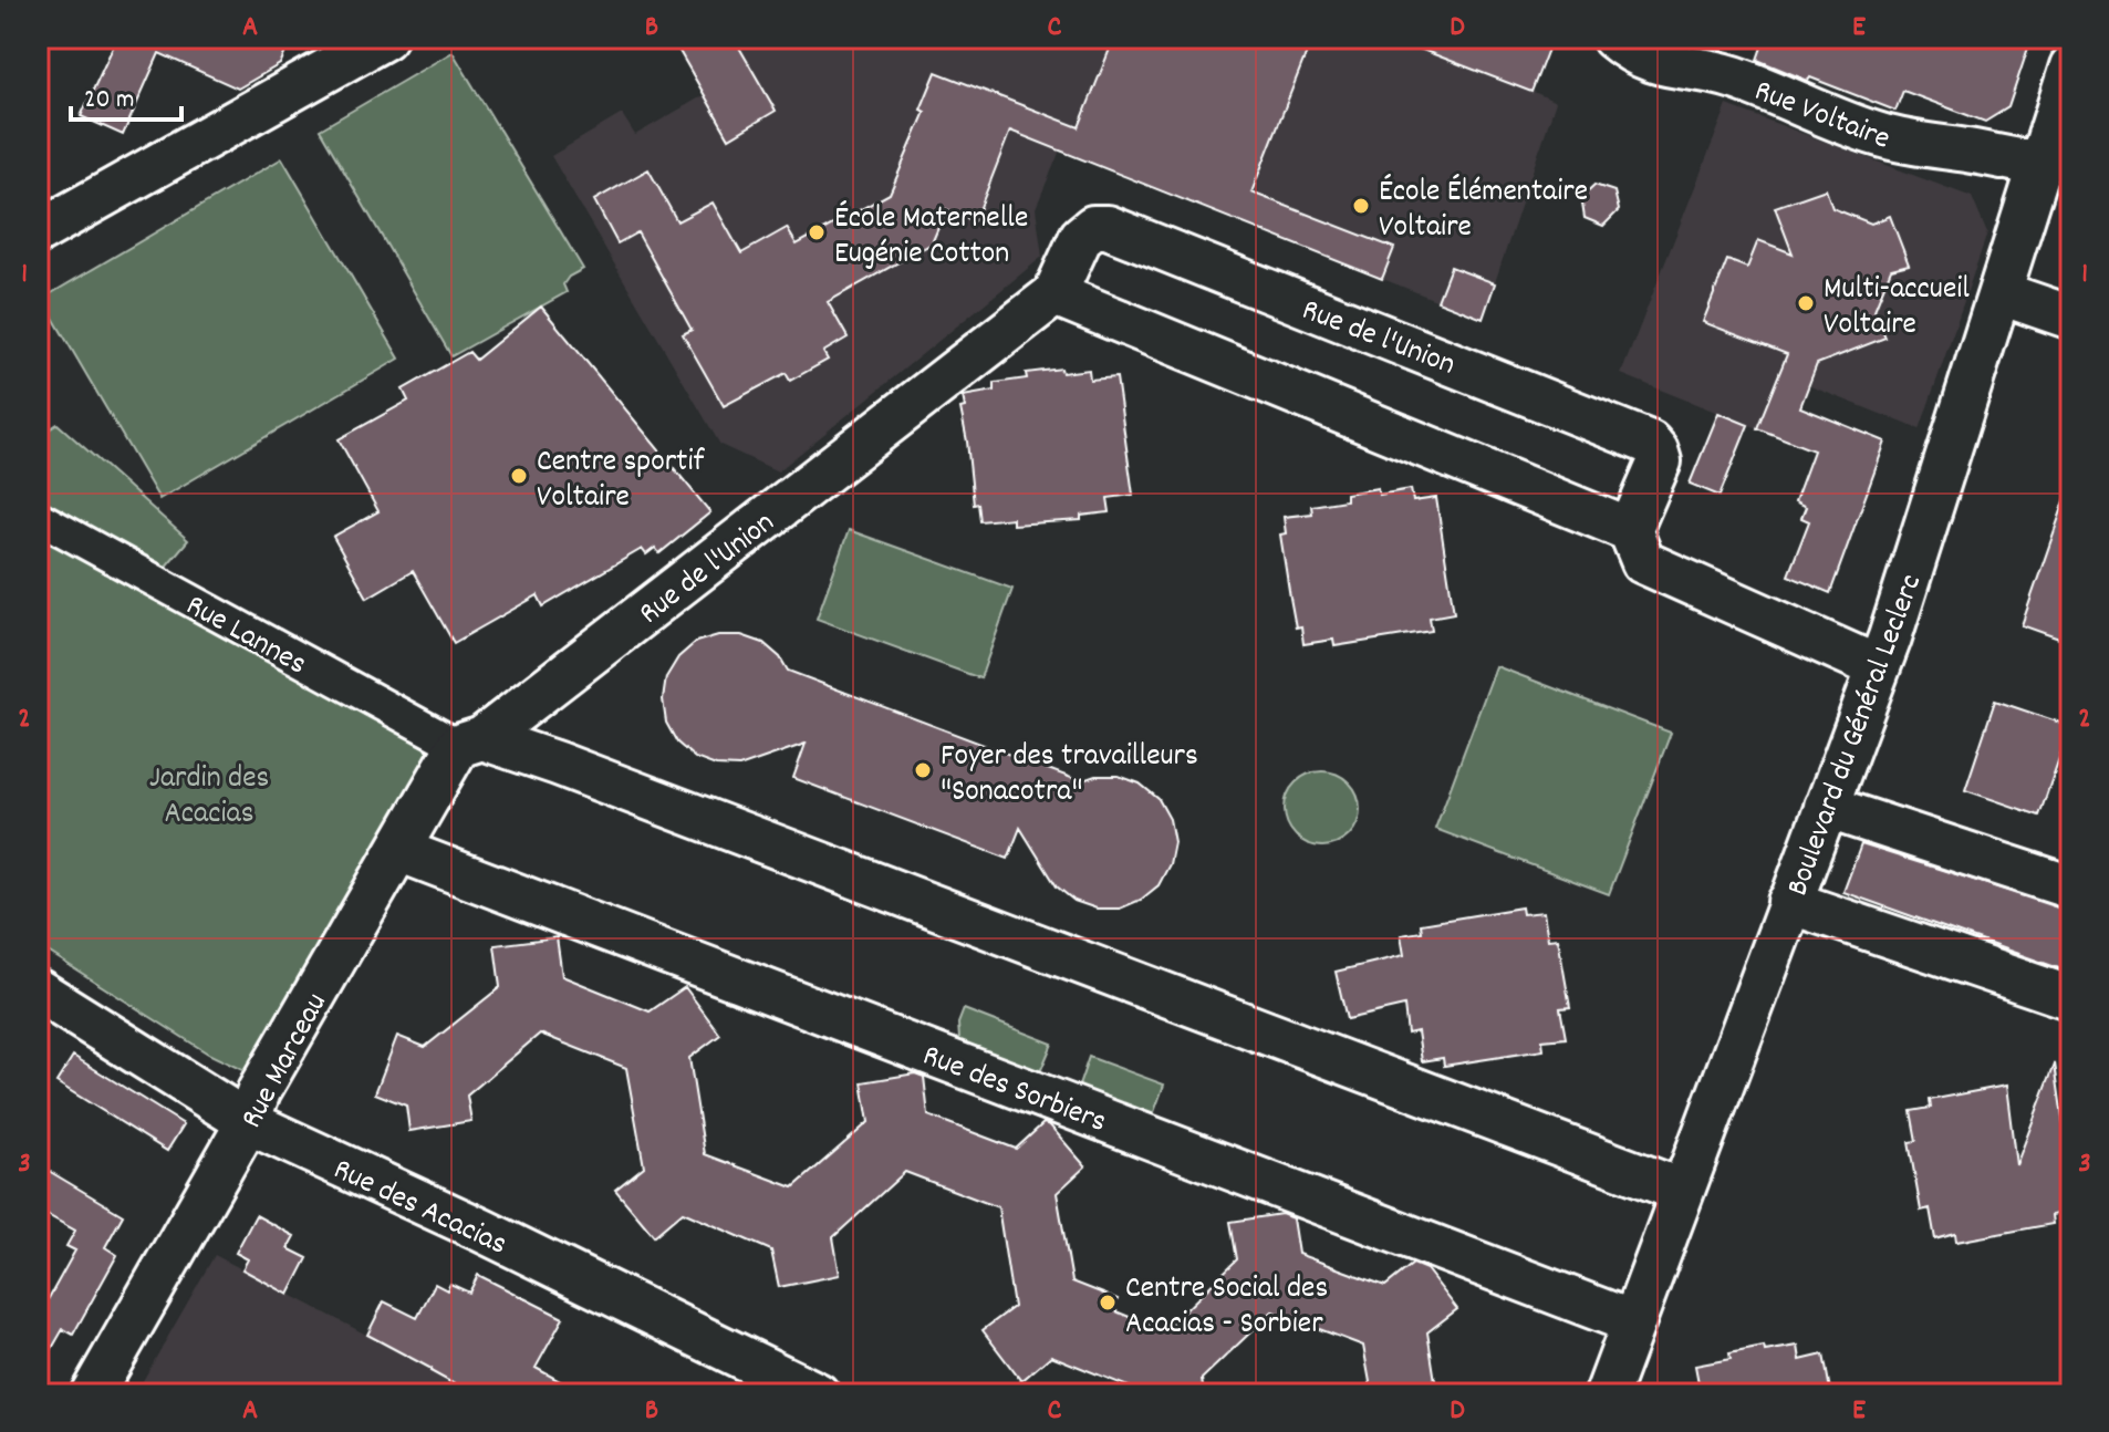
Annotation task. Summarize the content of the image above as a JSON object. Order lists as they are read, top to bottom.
{
  "streets": {
    "street": [
      "Rue Voltaire",
      "Rue de l'Union",
      "Rue Lannes",
      "Boulevard du Général Leclerc",
      "Rue Marceau",
      "Rue des Sorbiers",
      "Rue des Acacias"
    ]
  },
  "crossings": [
    ["Rue Voltaire", "Boulevard du Général Leclerc"],
    ["Rue de l'Union", "Rue Lannes"],
    ["Rue de l'Union", "Rue Marceau"],
    ["Rue Lannes", "Rue Marceau"],
    ["Boulevard du Général Leclerc", "Rue des Sorbiers"],
    ["Rue Marceau", "Rue des Sorbiers"],
    ["Rue Marceau", "Rue des Acacias"]
  ],
  "parks": ["Jardin des Acacias"],
  "places": [
    "École Élémentaire Voltaire",
    "École Maternelle Eugénie Cotton",
    "Multi-accueil Voltaire",
    "Centre sportif Voltaire",
    "Foyer des travailleurs \"Sonacotra\"",
    "Centre Social des Acacias - Sorbier"
  ],
  "scale_bar": "20 m",
  "grid": {
    "columns": [
      "A",
      "B",
      "C",
      "D",
      "E"
    ],
    "rows": ["1", "2", "3"]
  }
}
